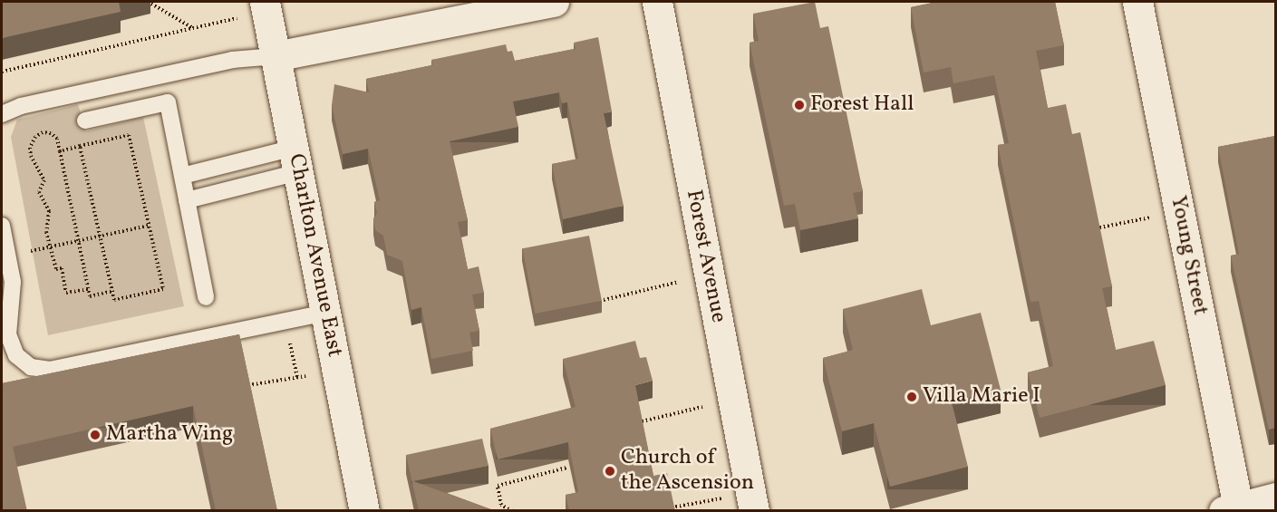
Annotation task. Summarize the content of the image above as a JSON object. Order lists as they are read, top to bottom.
{
  "streets": {
    "street": ["Charlton Avenue East", "Young Street", "Forest Avenue"]
  },
  "places": [
    "Forest Hall",
    "Villa Marie I",
    "Martha Wing",
    "Church of the Ascension"
  ]
}
